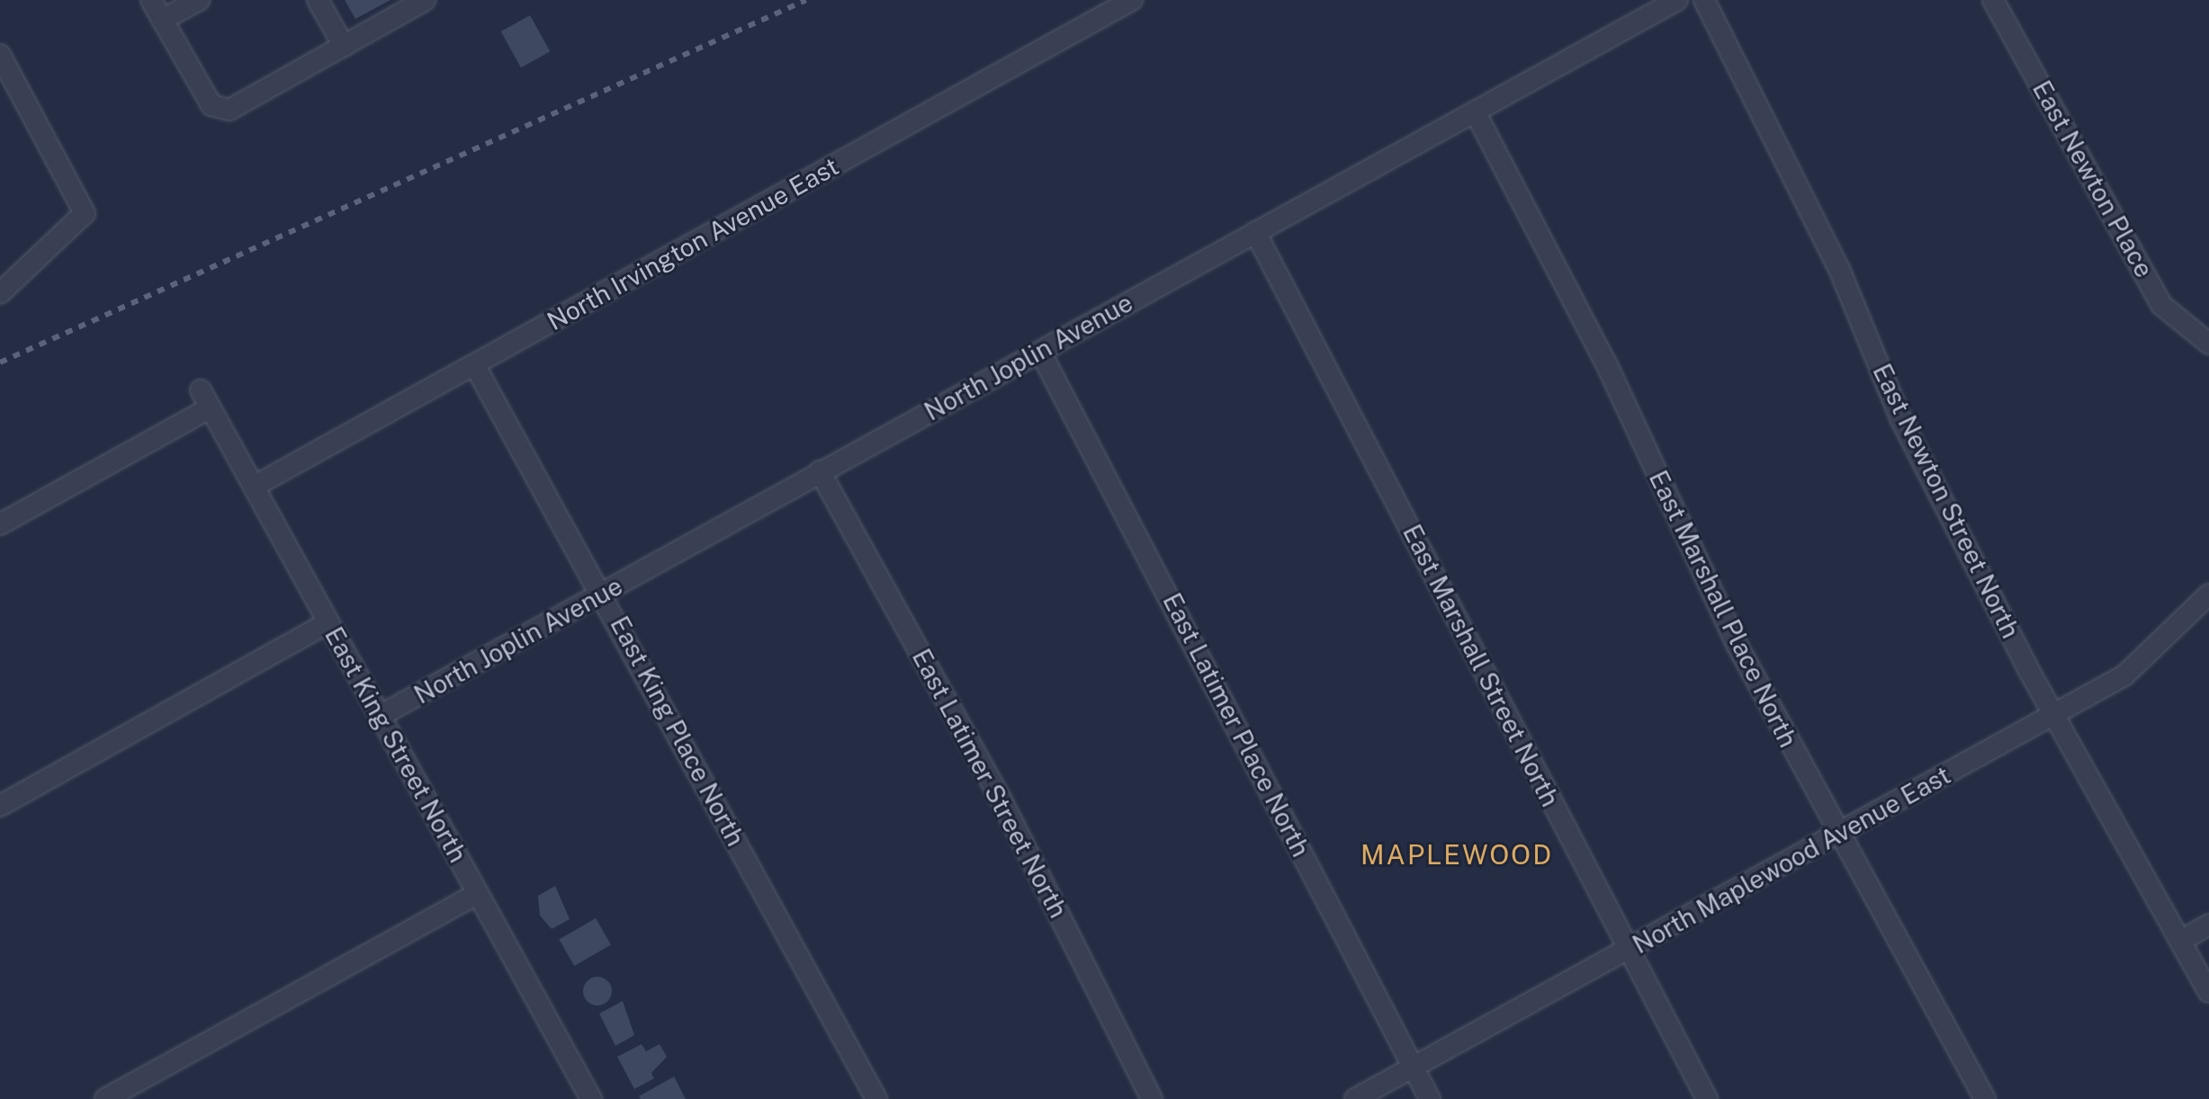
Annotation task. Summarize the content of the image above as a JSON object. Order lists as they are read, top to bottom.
{
  "streets": {
    "street": [
      "East Newton Place",
      "North Irvington Avenue East",
      "North Joplin Avenue",
      "East Newton Street North",
      "East Marshall Place North",
      "East Marshall Street North",
      "East Latimer Place North",
      "East King Place North",
      "East King Street North",
      "East Latimer Street North",
      "North Maplewood Avenue East"
    ]
  },
  "crossings": [
    ["North Irvington Avenue East", "East King Place North"],
    ["North Irvington Avenue East", "East King Street North"],
    ["North Joplin Avenue", "East Marshall Place North"],
    ["North Joplin Avenue", "East Marshall Street North"],
    ["North Joplin Avenue", "East Latimer Place North"],
    ["North Joplin Avenue", "East King Place North"],
    ["North Joplin Avenue", "East King Street North"],
    ["North Joplin Avenue", "East Latimer Street North"],
    ["East Newton Street North", "North Maplewood Avenue East"],
    ["East Marshall Place North", "North Maplewood Avenue East"],
    ["East Marshall Street North", "North Maplewood Avenue East"],
    ["East Latimer Place North", "North Maplewood Avenue East"]
  ],
  "districts": ["MAPLEWOOD"]
}
